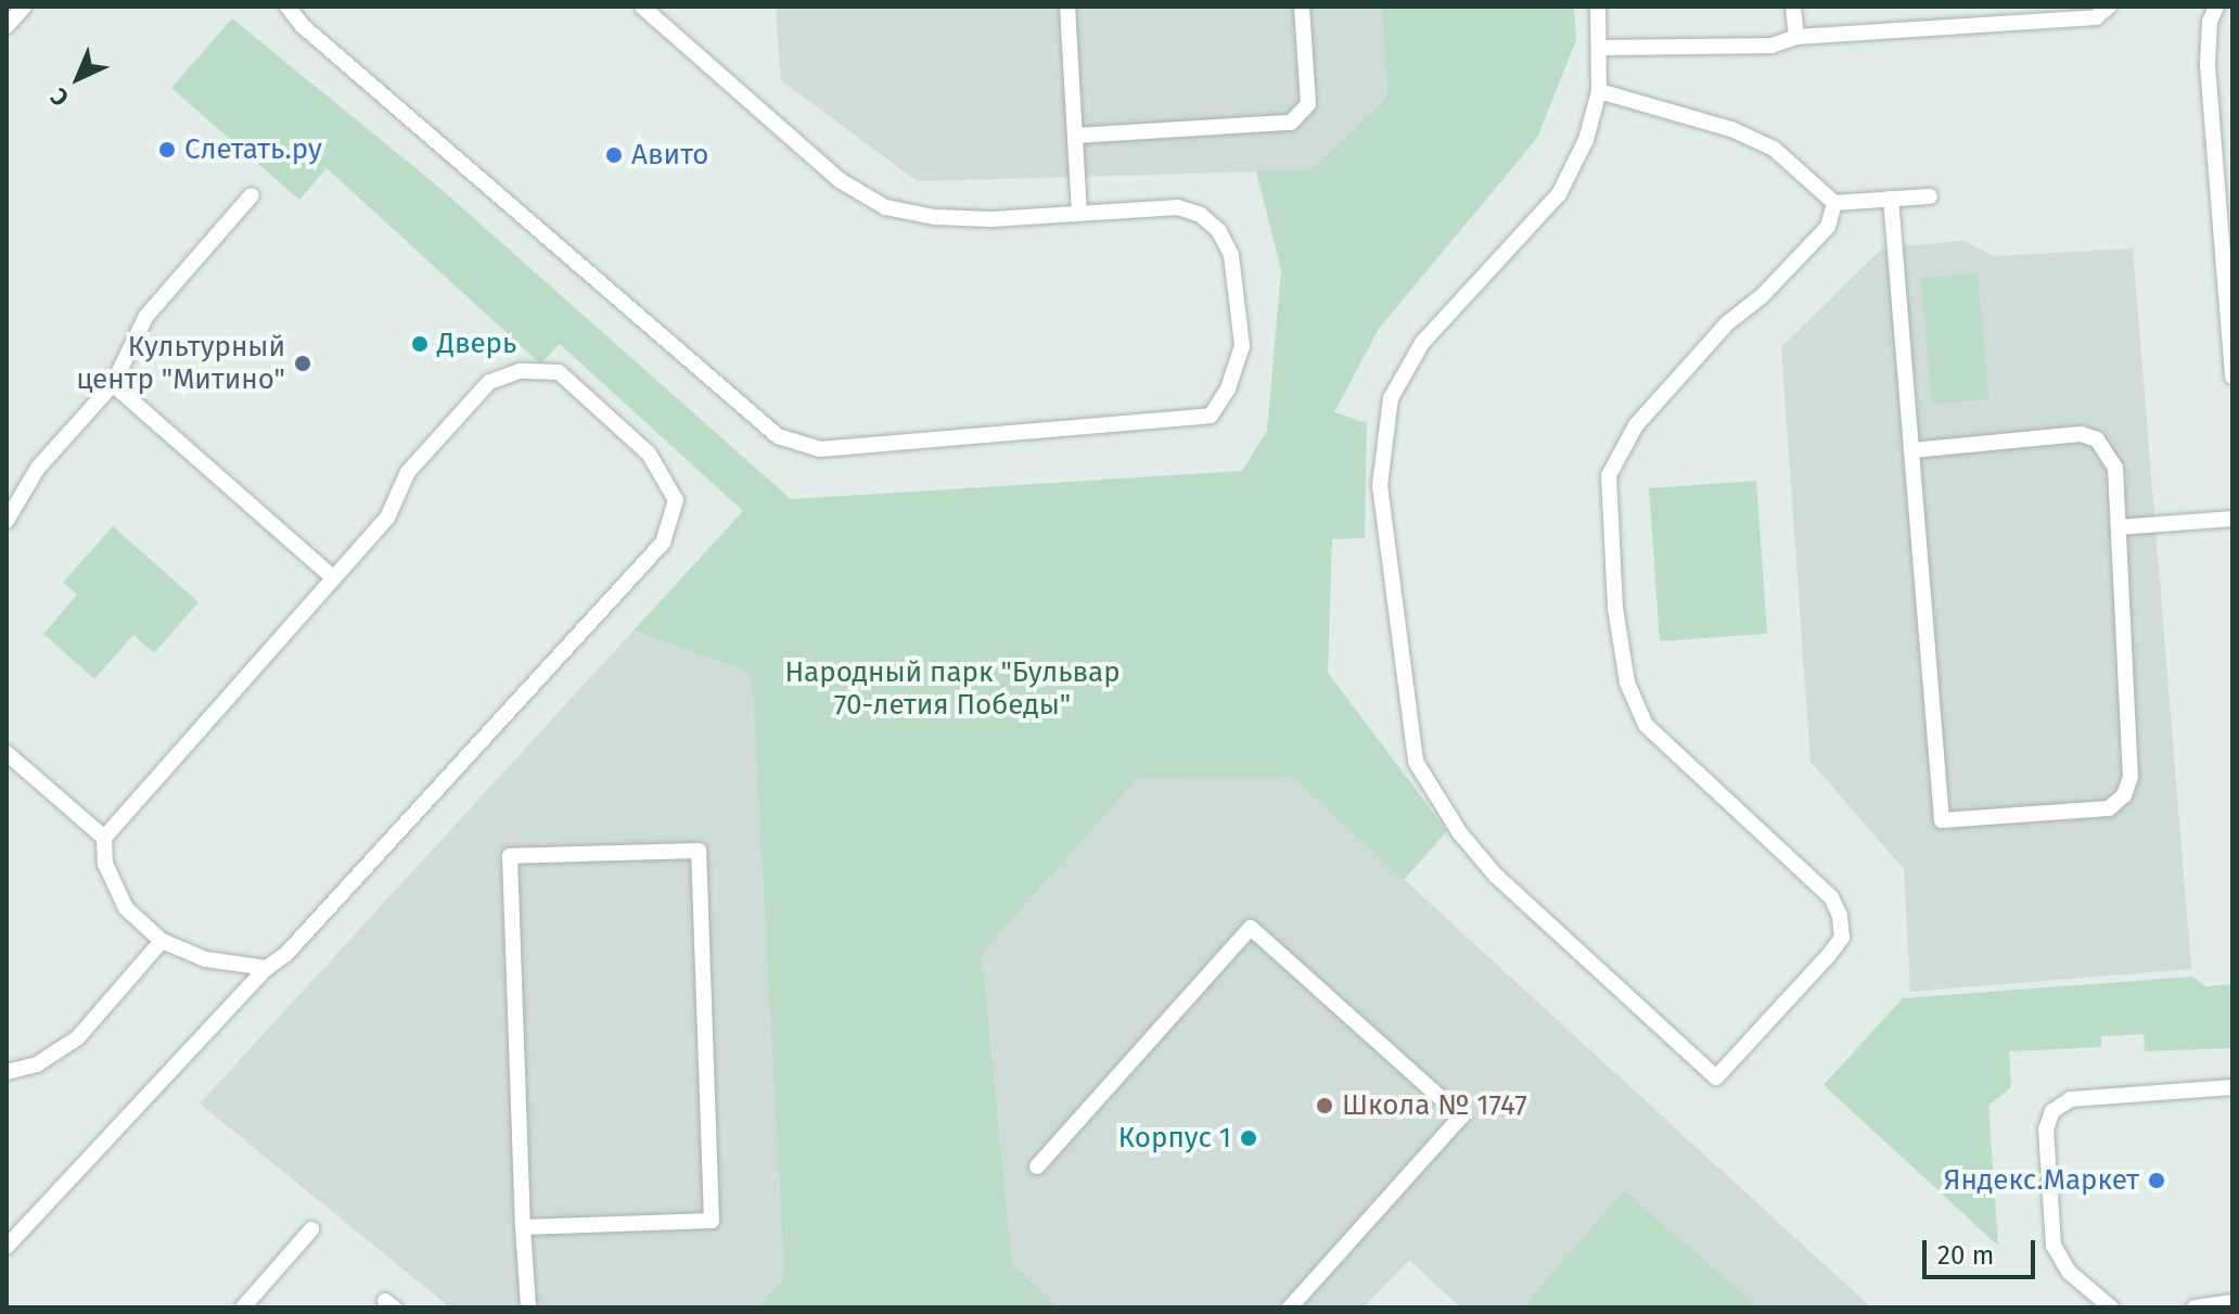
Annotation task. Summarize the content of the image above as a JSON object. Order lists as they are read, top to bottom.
{
  "parks": ["Народный парк \"Бульвар 70-летия Победы\""],
  "places": [
    "Слетать.ру",
    "Авито",
    "Дверь",
    "Культурный центр \"Митино\"",
    "Школа № 1747",
    "Корпус 1",
    "Яндекс.Маркет"
  ],
  "scale_bar": "20 m",
  "north": "bottom left"
}
